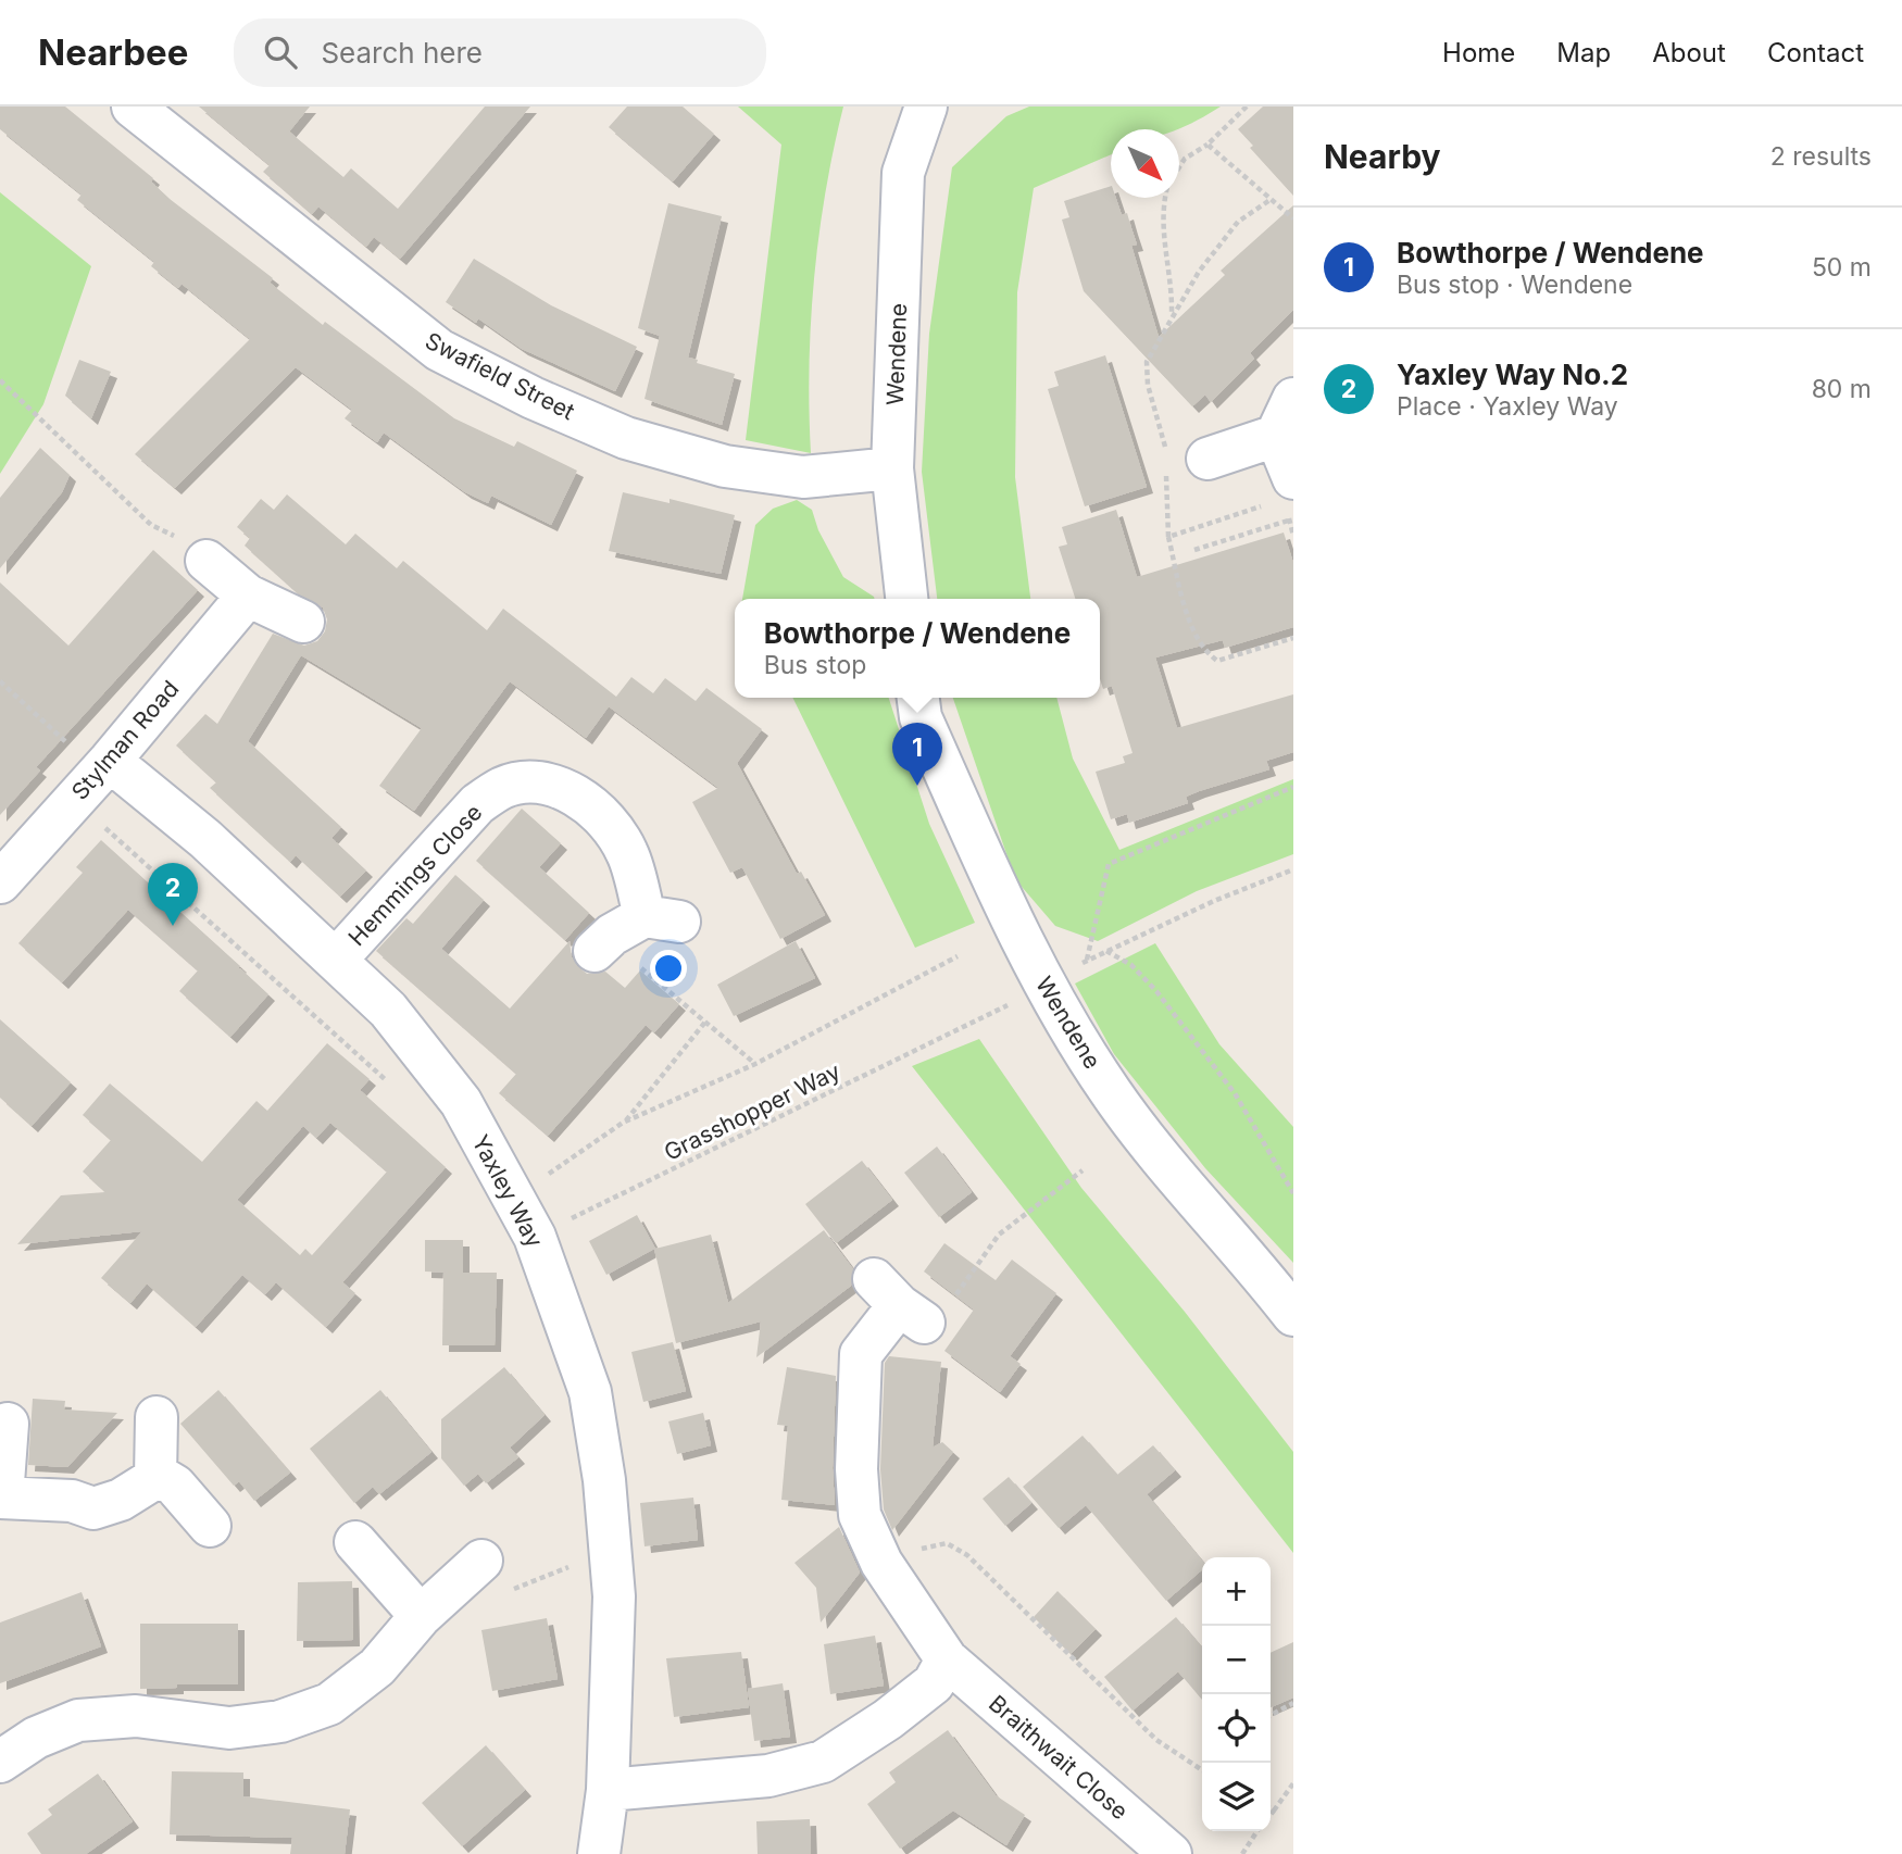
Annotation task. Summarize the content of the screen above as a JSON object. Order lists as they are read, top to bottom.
{
  "streets": {
    "street": [
      "Wendene",
      "Swafield Street",
      "Stylman Road",
      "Hemmings Close",
      "Yaxley Way",
      "Braithwait Close"
    ],
    "path": ["Grasshopper Way"]
  },
  "crossings": [
    ["Wendene", "Swafield Street"],
    ["Stylman Road", "Yaxley Way"],
    ["Hemmings Close", "Yaxley Way"],
    ["Grasshopper Way", "Yaxley Way"]
  ],
  "north": "bottom right",
  "page": {
    "header": "Nearbee",
    "search": "Search here",
    "nav": [
      "Home",
      "Map",
      "About",
      "Contact"
    ],
    "heading": ["Nearby", "2 results"],
    "list": [
      {
        "mark": "1",
        "name": "Bowthorpe / Wendene",
        "note": "Bus stop · Wendene",
        "value": "50 m"
      },
      {
        "mark": "2",
        "name": "Yaxley Way No.2",
        "note": "Place · Yaxley Way",
        "value": "80 m"
      }
    ],
    "popup": ["Bowthorpe / Wendene", "Bus stop"],
    "pins": ["1", "2"],
    "map_buttons": ["+", "−"]
  }
}
